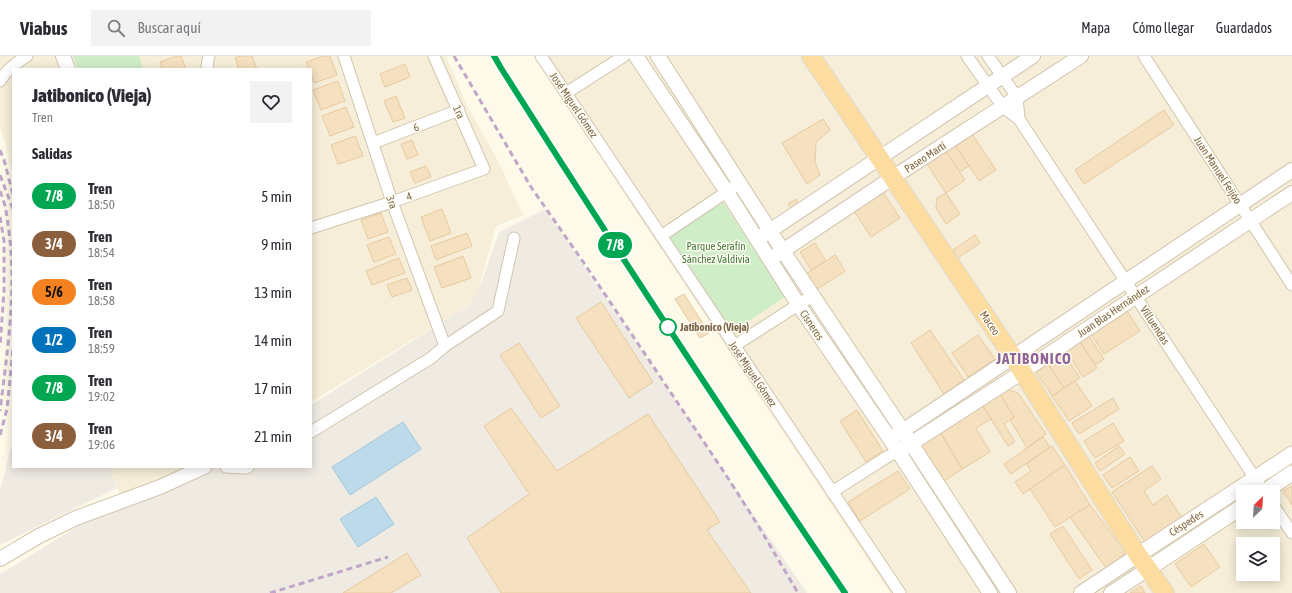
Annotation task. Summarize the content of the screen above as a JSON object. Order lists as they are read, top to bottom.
{
  "streets": {
    "highway": ["Maceo"],
    "main road": ["Céspedes"],
    "street": [
      "José Miguel Gómez",
      "1ra",
      "6",
      "Paseo Martí",
      "Juan Manuel Feijóo",
      "4",
      "3ra",
      "Juan Blas Hernández",
      "Cisneros",
      "Villuendas"
    ]
  },
  "crossings": [
    ["José Miguel Gómez", "Juan Blas Hernández"],
    ["1ra", "6"],
    ["1ra", "4"],
    ["6", "3ra"],
    ["Paseo Martí", "Maceo"],
    ["Paseo Martí", "Cisneros"],
    ["Paseo Martí", "Villuendas"],
    ["Juan Manuel Feijóo", "Juan Blas Hernández"],
    ["4", "3ra"],
    ["Juan Blas Hernández", "Maceo"],
    ["Juan Blas Hernández", "Cisneros"],
    ["Juan Blas Hernández", "Villuendas"],
    ["Maceo", "Céspedes"],
    ["Villuendas", "Céspedes"]
  ],
  "districts": ["JATIBONICO"],
  "parks": ["Parque Serafín Sánchez Valdivia"],
  "places": ["Jatibonico (Vieja)"],
  "north": "top right",
  "page": {
    "header": "Viabus",
    "search": "Buscar aquí",
    "nav": ["Mapa", "Cómo llegar", "Guardados"],
    "on_map": "7/8",
    "heading": [
      ["Jatibonico (Vieja)", "Tren"],
      "Salidas"
    ],
    "list": [
      {
        "mark": "7/8",
        "name": "Tren",
        "note": "18:50",
        "value": "5 min"
      },
      {
        "mark": "3/4",
        "name": "Tren",
        "note": "18:54",
        "value": "9 min"
      },
      {
        "mark": "5/6",
        "name": "Tren",
        "note": "18:58",
        "value": "13 min"
      },
      {
        "mark": "1/2",
        "name": "Tren",
        "note": "18:59",
        "value": "14 min"
      },
      {
        "mark": "7/8",
        "name": "Tren",
        "note": "19:02",
        "value": "17 min"
      },
      {
        "mark": "3/4",
        "name": "Tren",
        "note": "19:06",
        "value": "21 min"
      }
    ]
  }
}
